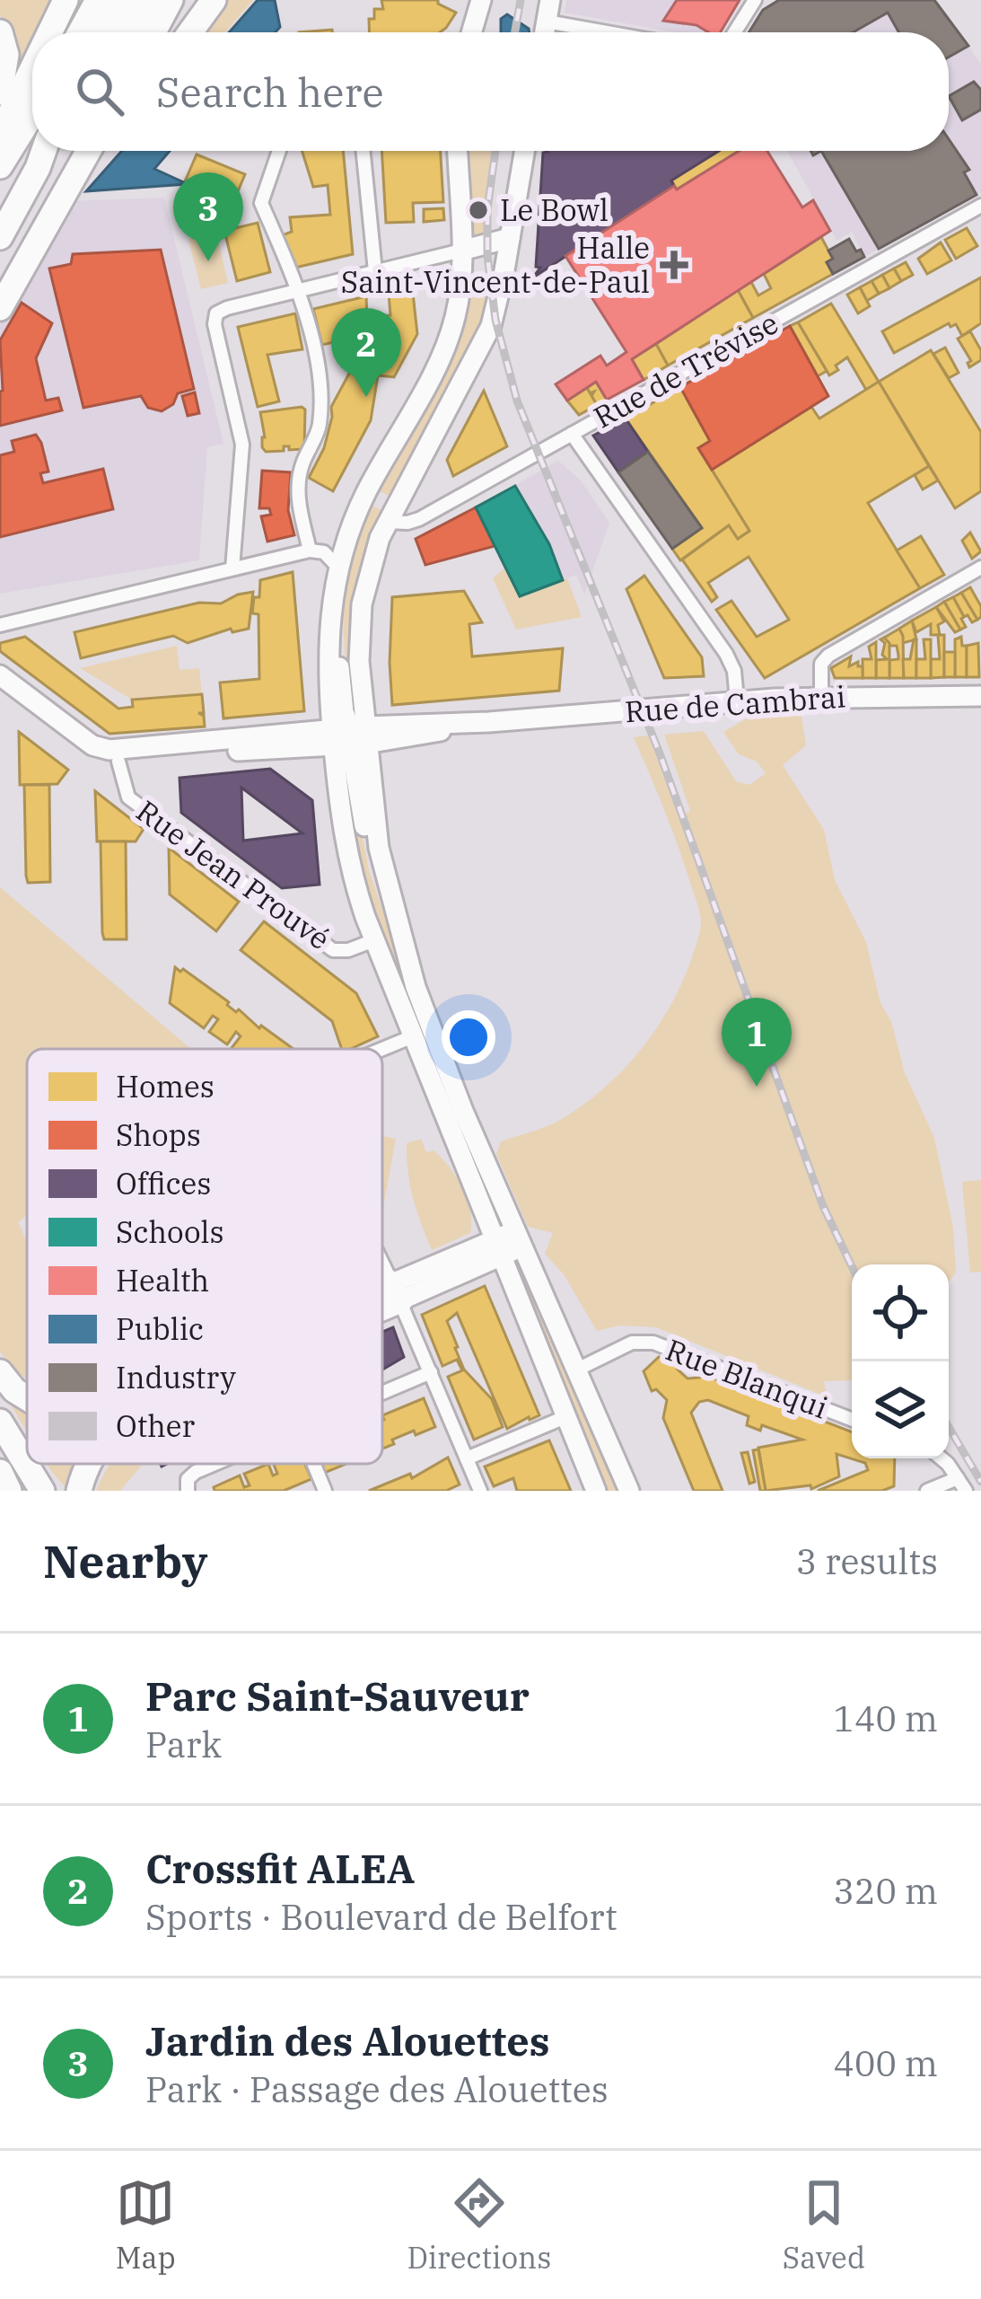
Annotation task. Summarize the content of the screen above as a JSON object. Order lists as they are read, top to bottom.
{
  "streets": {
    "main road": ["Rue de Cambrai"],
    "street": ["Rue de Trévise", "Rue Jean Prouvé", "Rue Blanqui"]
  },
  "places": {
    "other": ["Le Bowl"],
    "health": ["Halle Saint-Vincent-de-Paul"]
  },
  "legend": [
    "Homes",
    "Shops",
    "Offices",
    "Schools",
    "Health",
    "Public",
    "Industry",
    "Other"
  ],
  "page": {
    "search": "Search here",
    "pins": ["3", "2", "1"],
    "heading": ["Nearby", "3 results"],
    "list": [
      {
        "mark": "1",
        "name": "Parc Saint-Sauveur",
        "note": "Park",
        "value": "140 m"
      },
      {
        "mark": "2",
        "name": "Crossfit ALEA",
        "note": "Sports · Boulevard de Belfort",
        "value": "320 m"
      },
      {
        "mark": "3",
        "name": "Jardin des Alouettes",
        "note": "Park · Passage des Alouettes",
        "value": "400 m"
      }
    ],
    "nav": ["Map", "Directions", "Saved"]
  }
}
